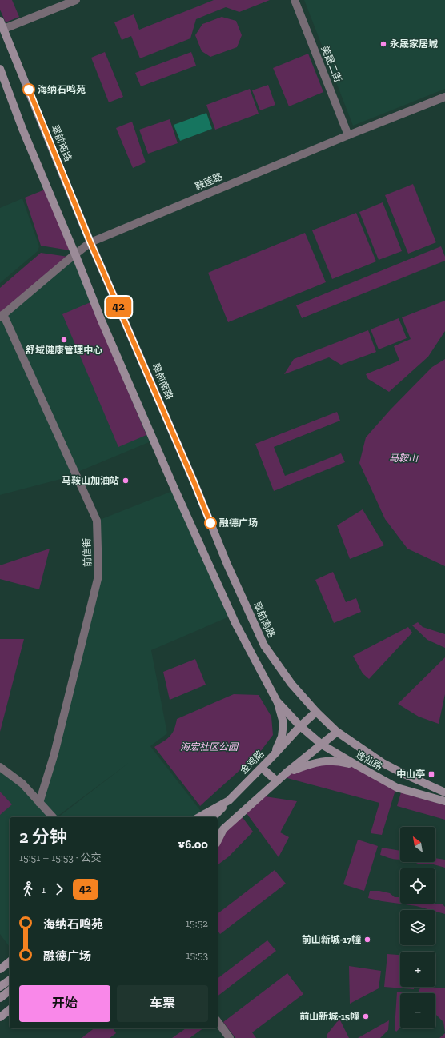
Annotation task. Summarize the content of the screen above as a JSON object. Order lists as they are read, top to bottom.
{
  "streets": {
    "main road": ["翠前南路", "逸仙路", "金鸡路"],
    "street": ["美晟二街", "鞍莲路", "前信街"]
  },
  "crossings": [
    ["美晟二街", "鞍莲路"],
    ["翠前南路", "鞍莲路"],
    ["翠前南路", "逸仙路"],
    ["翠前南路", "金鸡路"],
    ["鞍莲路", "前信街"]
  ],
  "parks": ["马鞍山", "海宏社区公园"],
  "places": {
    "other": [
      "永晟家居城",
      "海纳石鸣苑",
      "舒域健康管理中心",
      "马鞍山加油站",
      "融德广场",
      "前山新城-17幢",
      "前山新城-15幢"
    ],
    "transit": ["中山亭"]
  },
  "lines": ["bus line 42"],
  "north": "top left",
  "page": {
    "on_map": "42",
    "heading": ["2 分钟", "15:51 – 15:53 · 公交", "¥6.00"],
    "map_buttons": ["+", "−"],
    "legs": ["1", "42"],
    "list": [
      {
        "name": "海纳石鸣苑",
        "value": "15:52"
      },
      {
        "name": "融德广场",
        "value": "15:53"
      }
    ],
    "buttons": ["开始", "车票"]
  }
}
